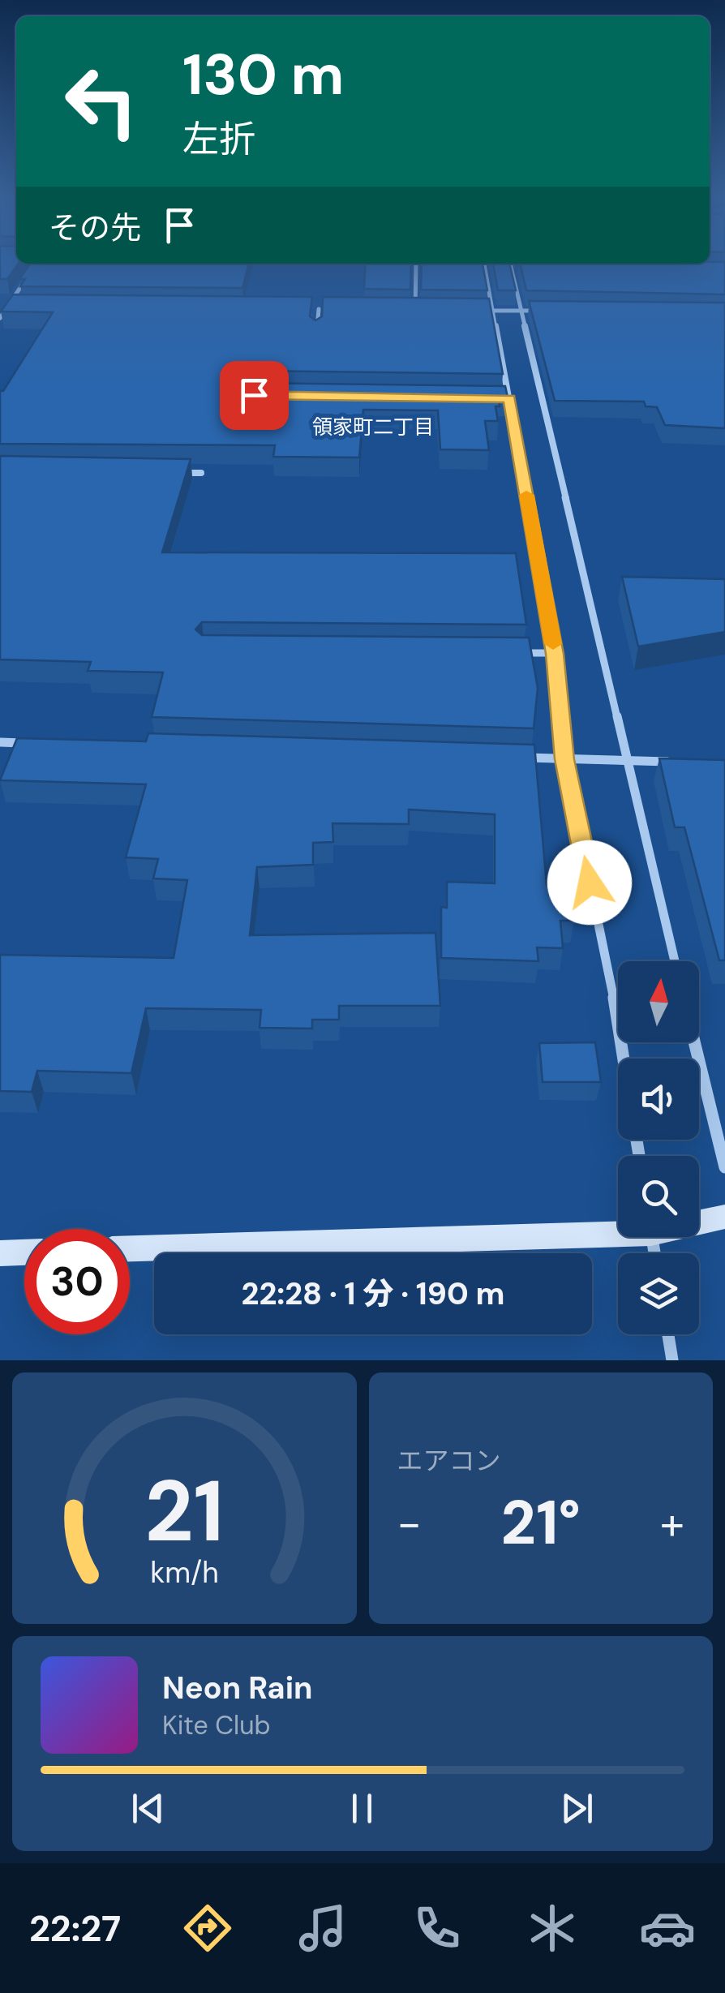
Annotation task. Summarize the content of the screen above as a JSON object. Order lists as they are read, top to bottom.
{
  "districts": ["領家町二丁目"],
  "north": "top",
  "page": {
    "turn": ["130 m", "左折"],
    "then": "その先",
    "limit": "30",
    "trip": "22:28 · 1 分 · 190 m",
    "tile": "エアコン",
    "heat": ["−", "21°", "+"],
    "song": ["Neon Rain", "Kite Club"],
    "tabs": "22:27",
    "gauge": ["21", "km/h"]
  }
}
